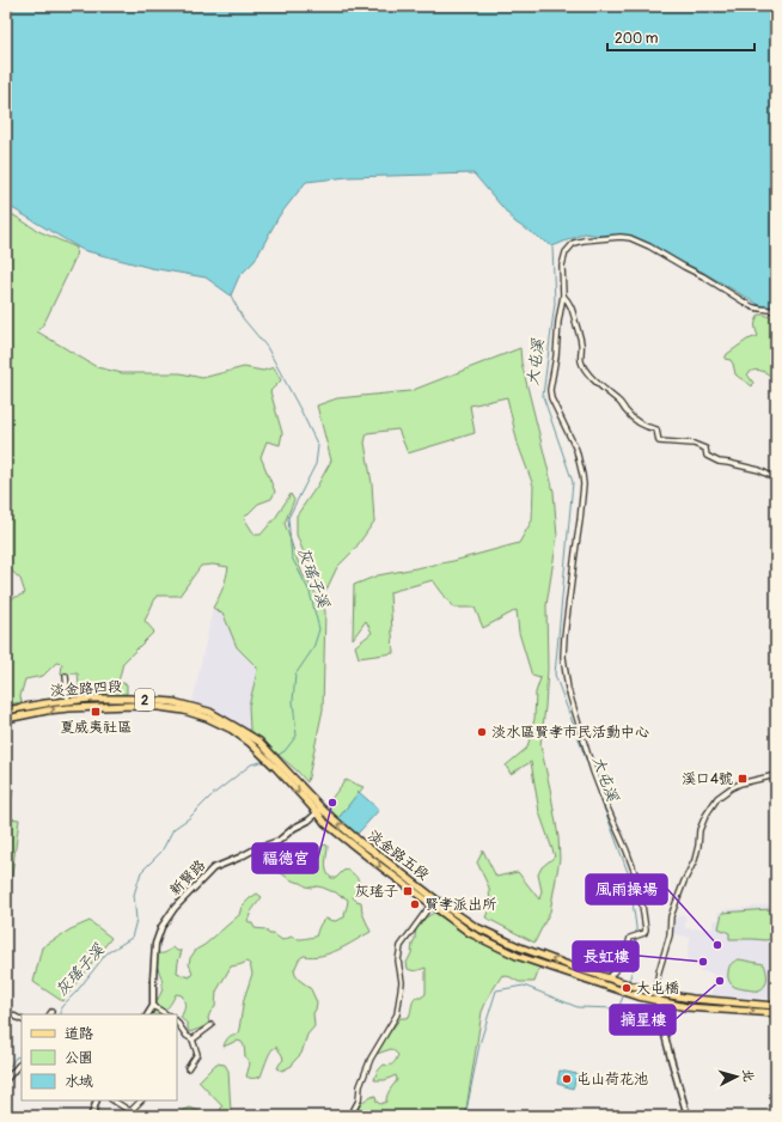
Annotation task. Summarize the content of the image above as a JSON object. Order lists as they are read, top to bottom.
{
  "streets": {
    "main road": ["淡金路四段", "2", "淡金路五段"],
    "street": ["新賢路"]
  },
  "crossings": [
    ["淡金路四段", "2"],
    ["2", "淡金路五段"],
    ["2", "新賢路"],
    ["淡金路五段", "新賢路"]
  ],
  "water": ["大屯溪", "灰瑤子溪"],
  "places": {
    "transit": ["夏威夷社區", "溪口4號", "灰瑤子"],
    "other": [
      "淡水區賢孝市民活動中心",
      "福德宮",
      "賢孝派出所",
      "風雨操場",
      "長虹樓",
      "摘星樓",
      "大屯橋",
      "屯山荷花池"
    ]
  },
  "legend": ["道路", "公園", "水域"],
  "scale_bar": "200 m",
  "north": "right"
}
